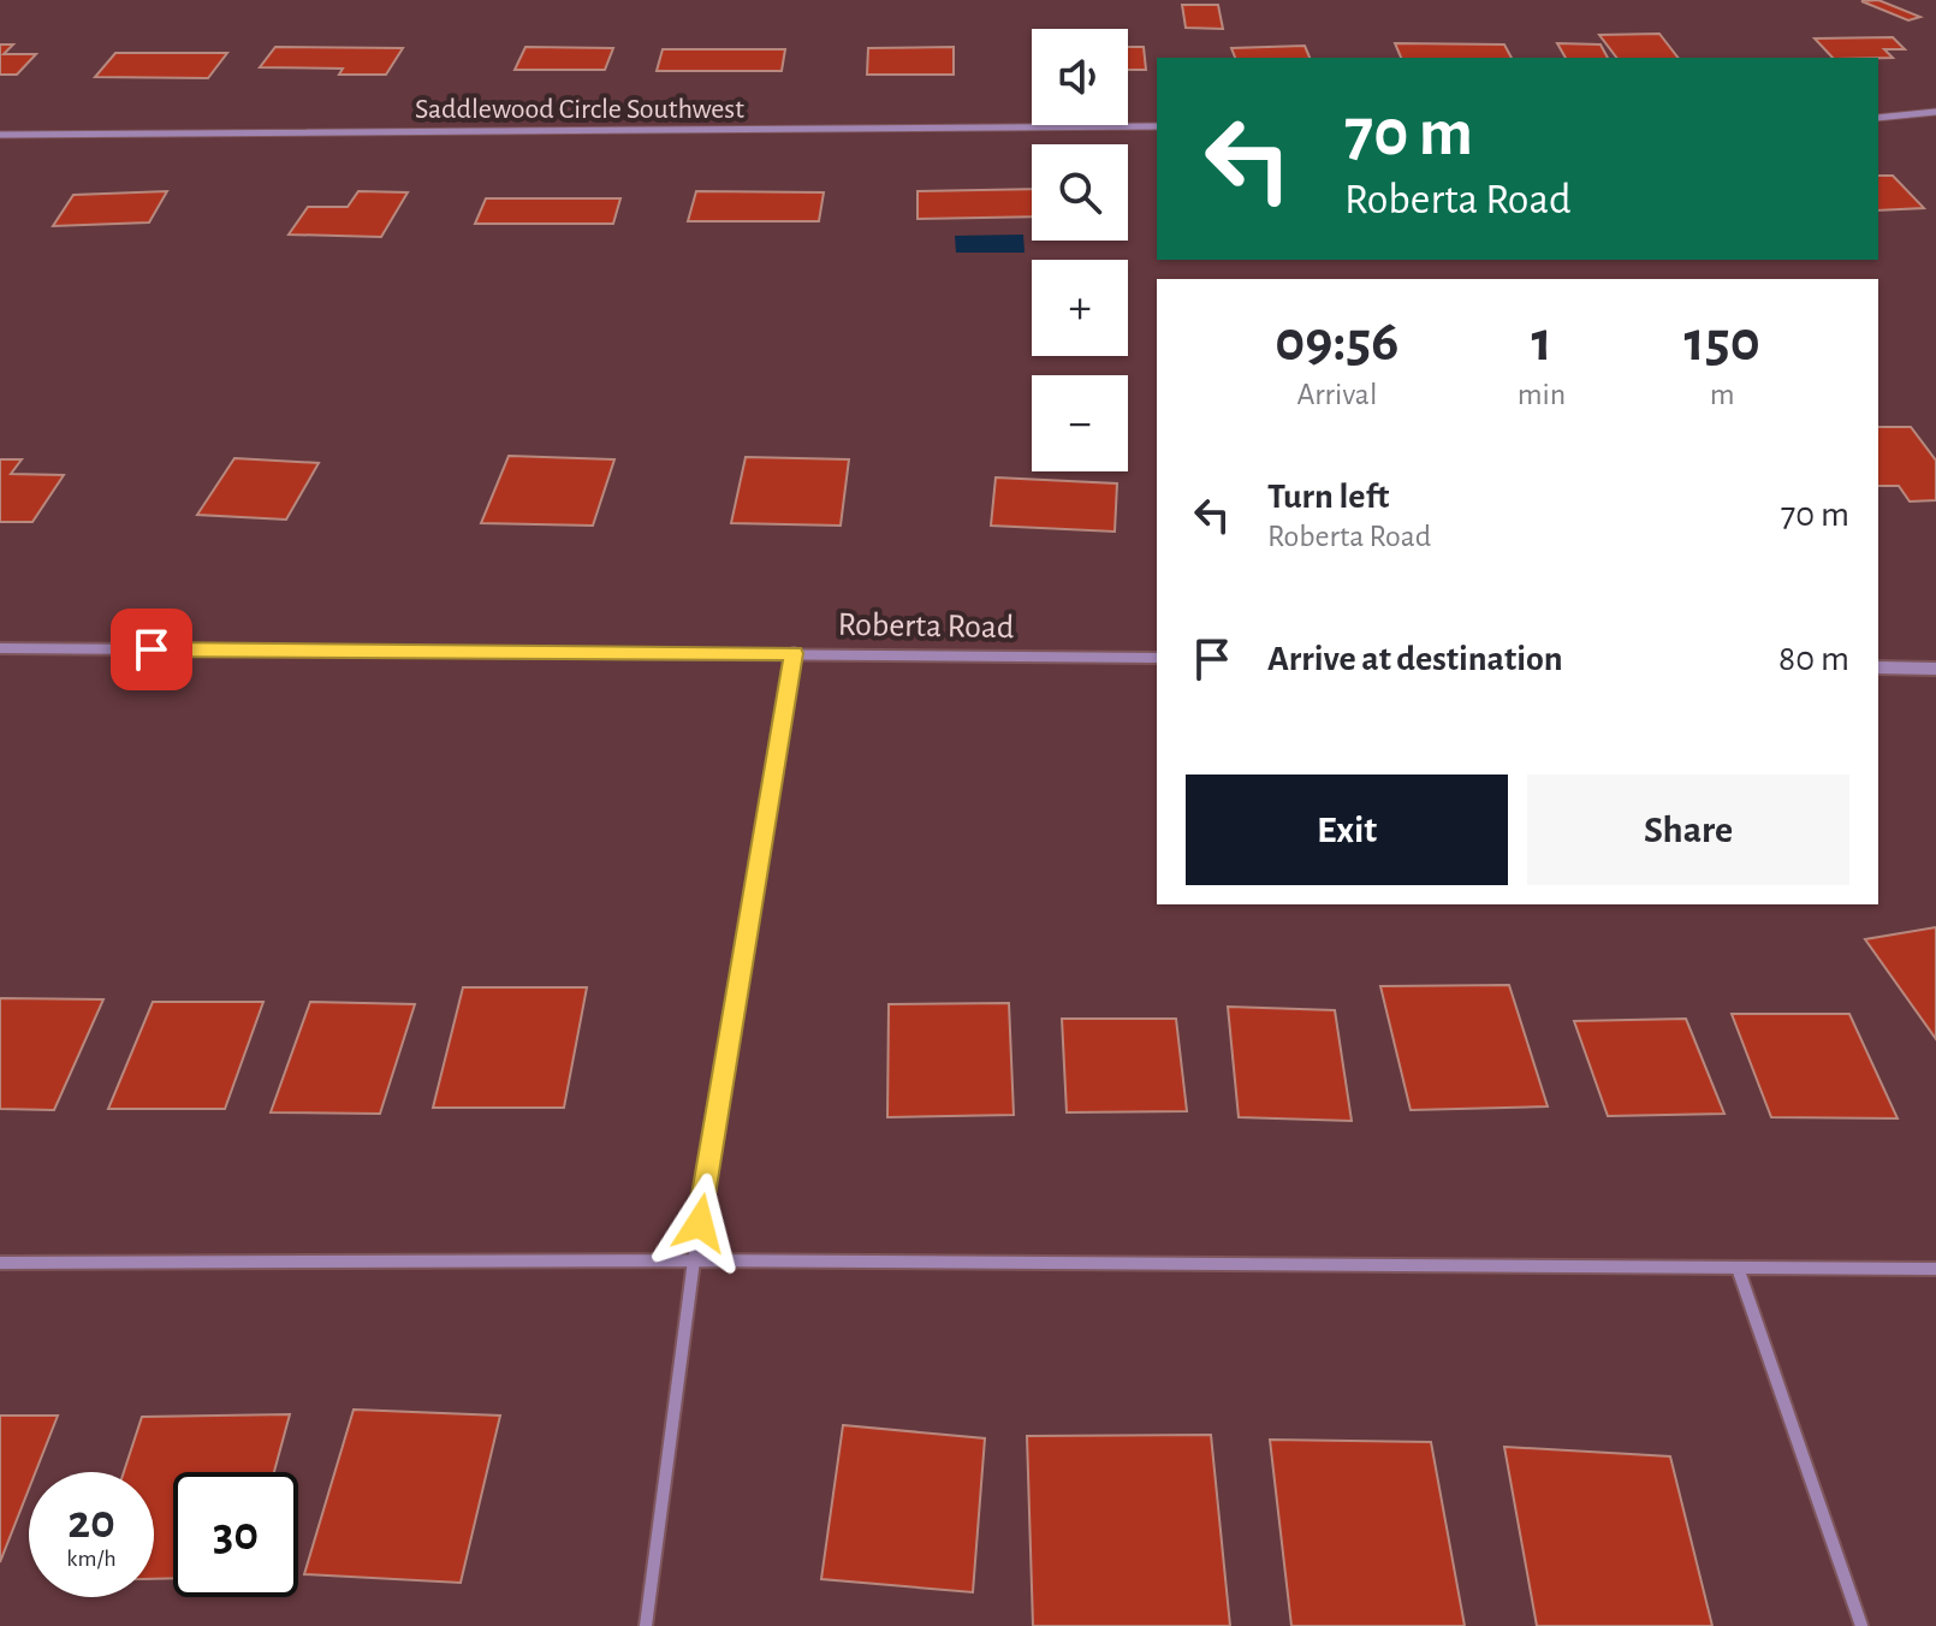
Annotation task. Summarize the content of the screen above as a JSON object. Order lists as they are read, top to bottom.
{
  "streets": {
    "street": ["Saddlewood Circle Southwest", "Roberta Road"]
  },
  "page": {
    "map_buttons": ["+", "−"],
    "turn": ["70 m", "Roberta Road"],
    "eta": [
      "09:56",
      "Arrival",
      "1",
      "min",
      "150",
      "m"
    ],
    "list": [
      {
        "name": "Turn left",
        "note": "Roberta Road",
        "value": "70 m"
      },
      {
        "name": "Arrive at destination",
        "value": "80 m"
      }
    ],
    "buttons": ["Exit", "Share"],
    "speed": "20 km/h",
    "limit": "30"
  }
}
